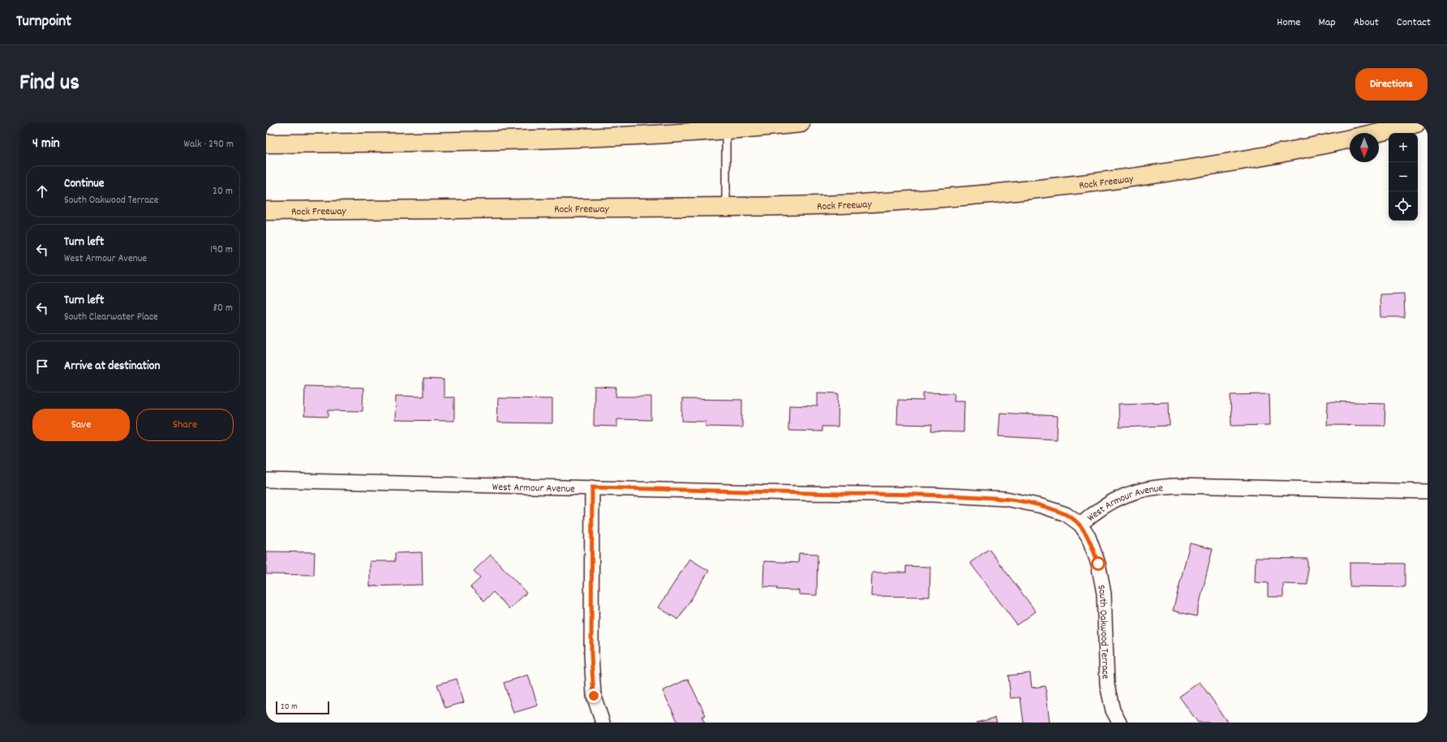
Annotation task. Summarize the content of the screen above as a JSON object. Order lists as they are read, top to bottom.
{
  "streets": {
    "highway": ["Rock Freeway"],
    "street": ["West Armour Avenue", "South Oakwood Terrace"]
  },
  "crossings": [
    ["West Armour Avenue", "South Oakwood Terrace"]
  ],
  "scale_bar": "20 m",
  "north": "bottom",
  "page": {
    "header": "Turnpoint",
    "nav": [
      "Home",
      "Map",
      "About",
      "Contact"
    ],
    "title": "Find us",
    "buttons": [
      "Directions",
      ["Save", "Share"]
    ],
    "heading": ["4 min", "Walk · 290 m"],
    "map_buttons": ["+", "−"],
    "list": [
      ["Continue", "South Oakwood Terrace", "20 m"],
      ["Turn left", "West Armour Avenue", "190 m"],
      ["Turn left", "South Clearwater Place", "80 m"],
      "Arrive at destination"
    ],
    "scale": "20 m"
  }
}
